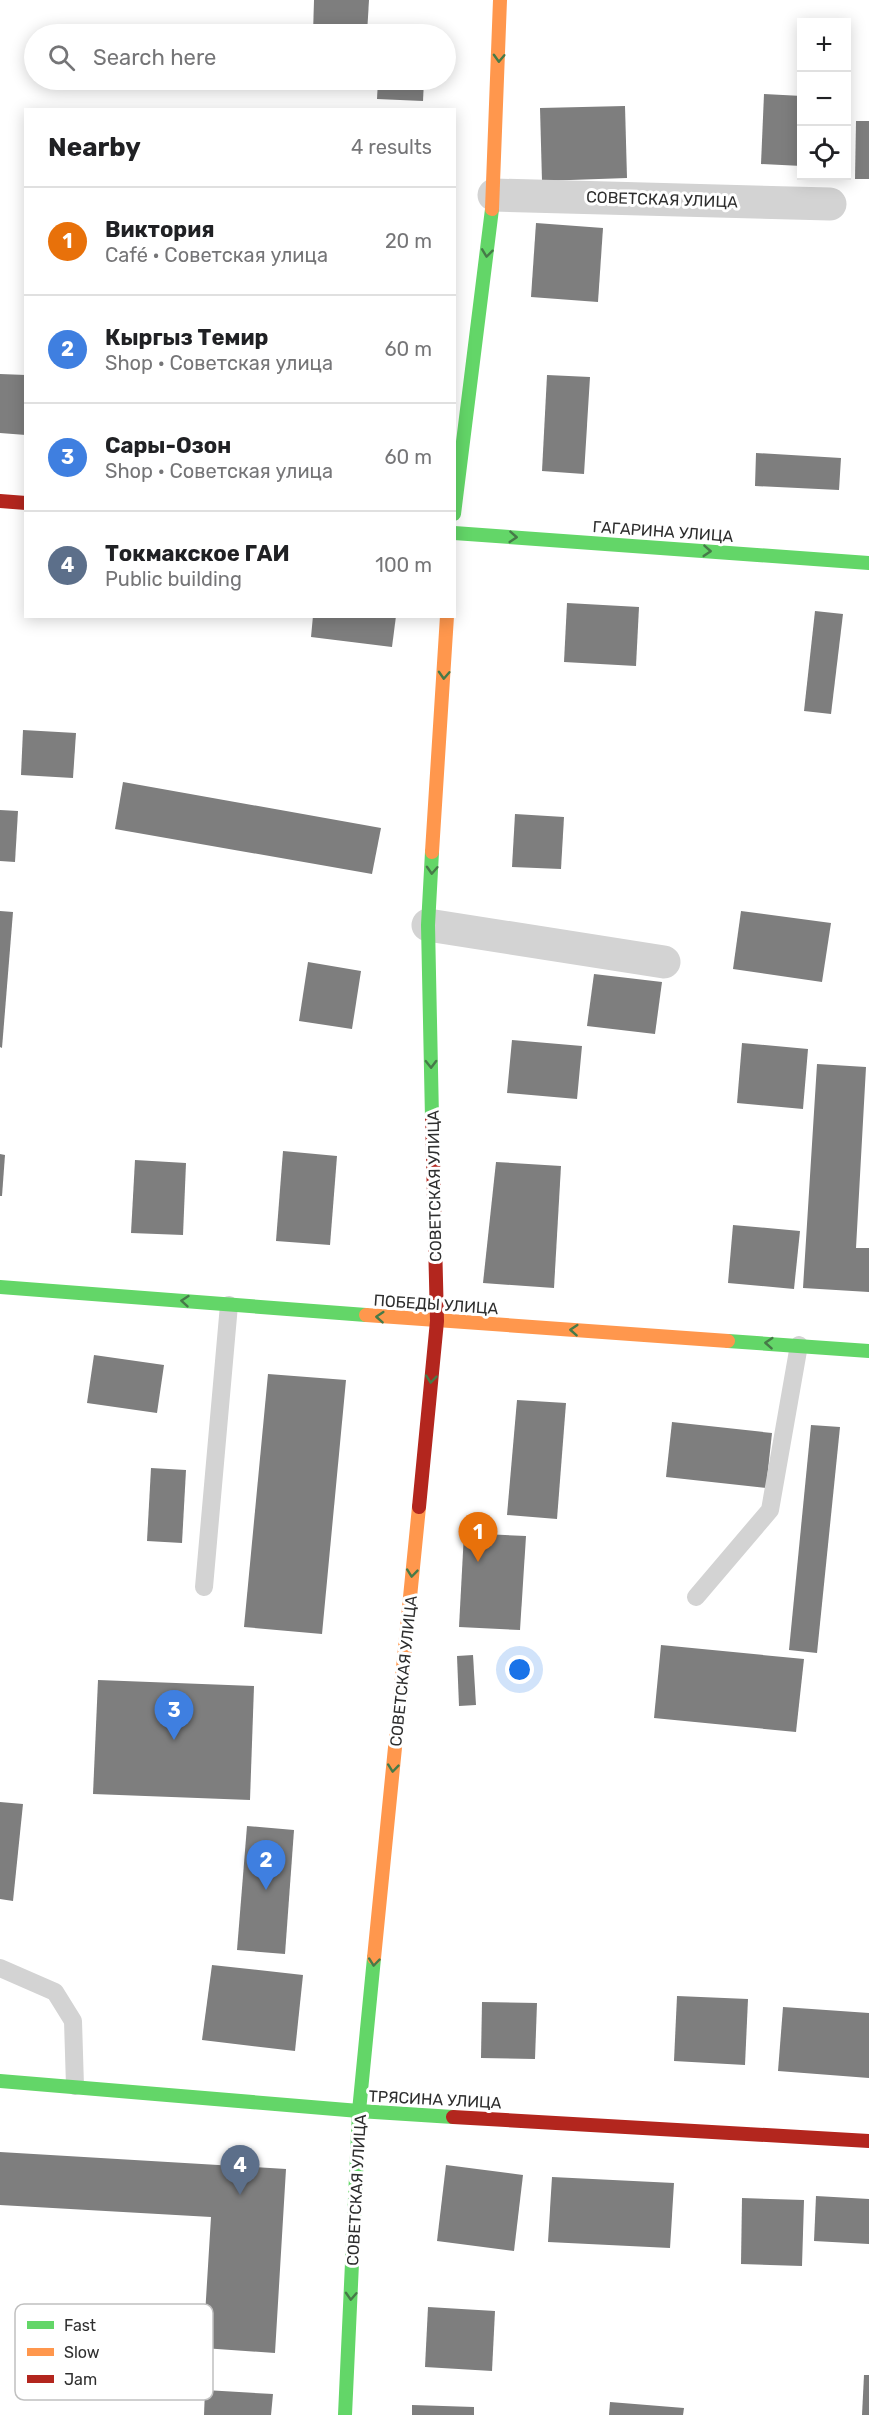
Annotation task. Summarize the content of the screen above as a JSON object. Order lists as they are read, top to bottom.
{
  "streets": {
    "main road": [
      "СОВЕТСКАЯ УЛИЦА",
      "ГАГАРИНА УЛИЦА",
      "ПОБЕДЫ УЛИЦА",
      "ТРЯСИНА УЛИЦА"
    ]
  },
  "crossings": [
    ["СОВЕТСКАЯ УЛИЦА", "ПОБЕДЫ УЛИЦА"],
    ["СОВЕТСКАЯ УЛИЦА", "ТРЯСИНА УЛИЦА"]
  ],
  "one_way": ["СОВЕТСКАЯ УЛИЦА", "ГАГАРИНА УЛИЦА", "ПОБЕДЫ УЛИЦА"],
  "legend": ["Fast", "Slow", "Jam"],
  "page": {
    "map_buttons": ["+", "−"],
    "search": "Search here",
    "heading": ["Nearby", "4 results"],
    "list": [
      {
        "mark": "1",
        "name": "Виктория",
        "note": "Café · Советская улица",
        "value": "20 m"
      },
      {
        "mark": "2",
        "name": "Кыргыз Темир",
        "note": "Shop · Советская улица",
        "value": "60 m"
      },
      {
        "mark": "3",
        "name": "Сары-Озон",
        "note": "Shop · Советская улица",
        "value": "60 m"
      },
      {
        "mark": "4",
        "name": "Токмакское ГАИ",
        "note": "Public building",
        "value": "100 m"
      }
    ],
    "pins": [
      "1",
      "3",
      "2",
      "4"
    ]
  }
}
